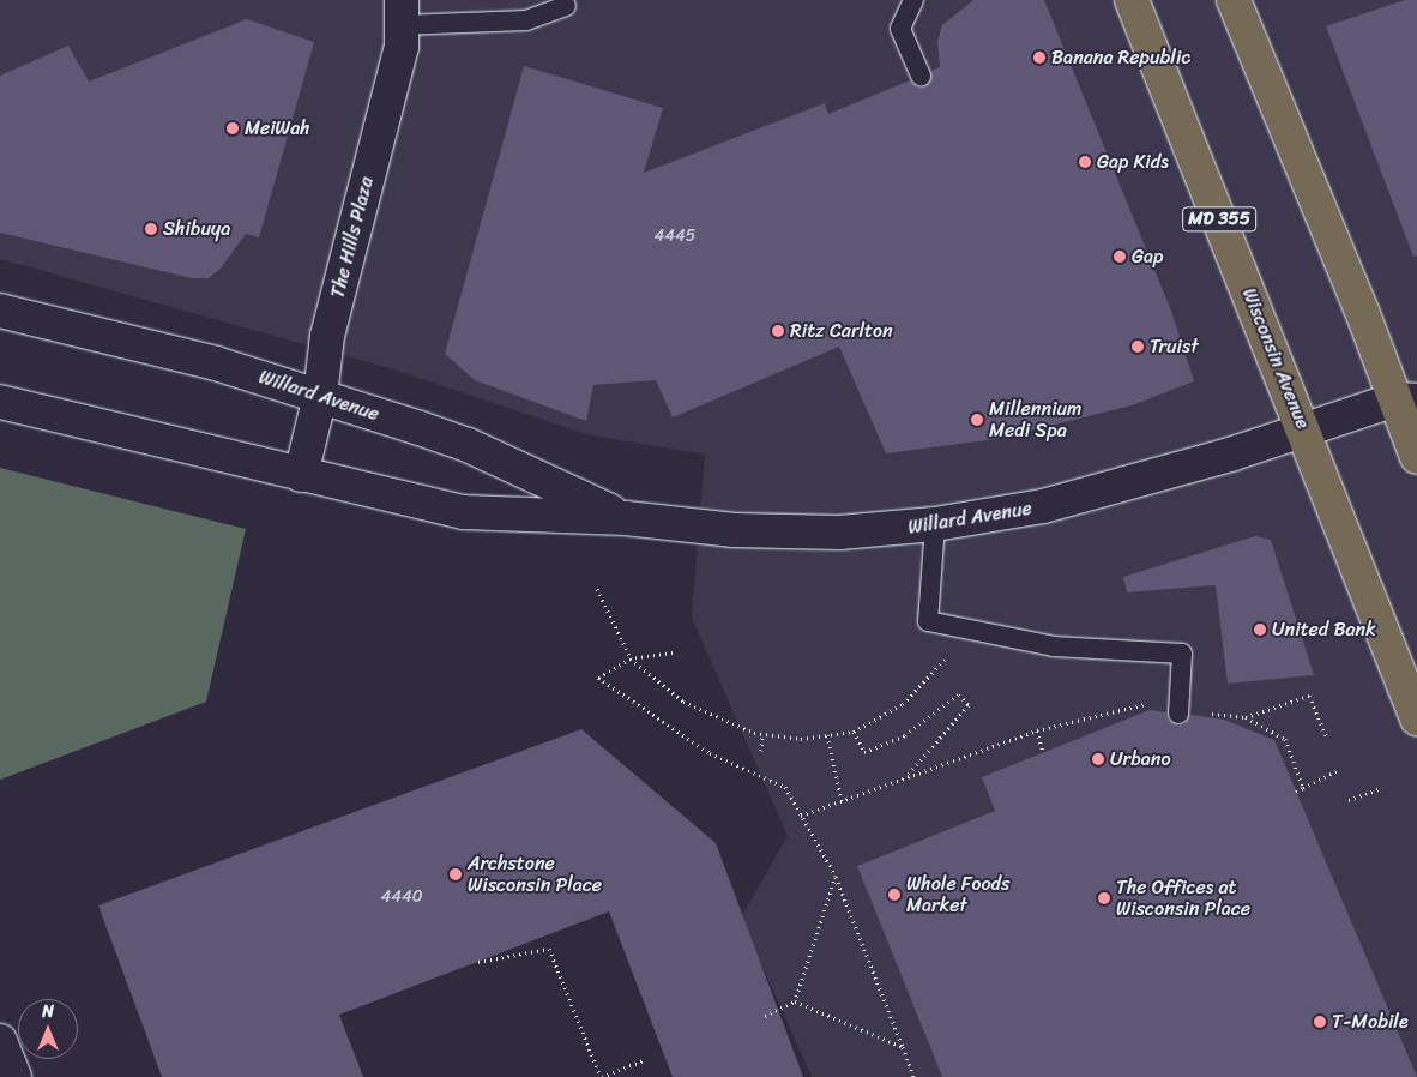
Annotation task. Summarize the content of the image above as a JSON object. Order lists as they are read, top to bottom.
{
  "streets": {
    "main road": ["MD 355", "Wisconsin Avenue"],
    "street": ["The Hills Plaza", "Willard Avenue"]
  },
  "crossings": [
    ["The Hills Plaza", "Willard Avenue"],
    ["Wisconsin Avenue", "Willard Avenue"]
  ],
  "places": [
    "Banana Republic",
    "MeiWah",
    "Gap Kids",
    "Shibuya",
    "Gap",
    "Ritz Carlton",
    "Truist",
    "Millennium Medi Spa",
    "United Bank",
    "Urbano",
    "Archstone Wisconsin Place",
    "Whole Foods Market",
    "The Offices at Wisconsin Place",
    "T-Mobile"
  ],
  "house_numbers": ["4445", "4440"],
  "north": "top"
}
